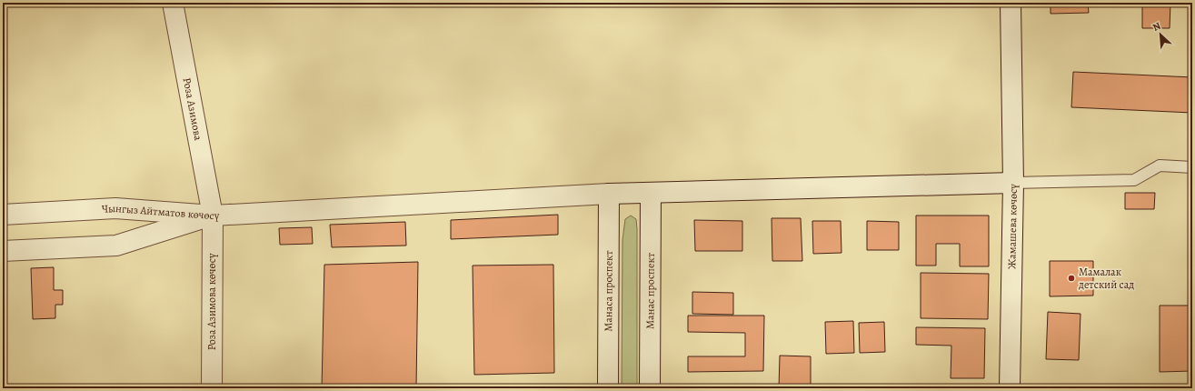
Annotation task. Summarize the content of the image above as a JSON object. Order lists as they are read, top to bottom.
{
  "streets": {
    "street": [
      "Роза Азимова",
      "Чынгыз Айтматов көчөсү",
      "Жамашева көчөсү",
      "Манаса проспект",
      "Манас проспект",
      "Роза Азимова көчөсү"
    ]
  },
  "crossings": [
    ["Роза Азимова", "Чынгыз Айтматов көчөсү"],
    ["Роза Азимова", "Роза Азимова көчөсү"],
    ["Чынгыз Айтматов көчөсү", "Роза Азимова көчөсү"]
  ],
  "places": ["Мамалак детский сад"],
  "north": "top left"
}
